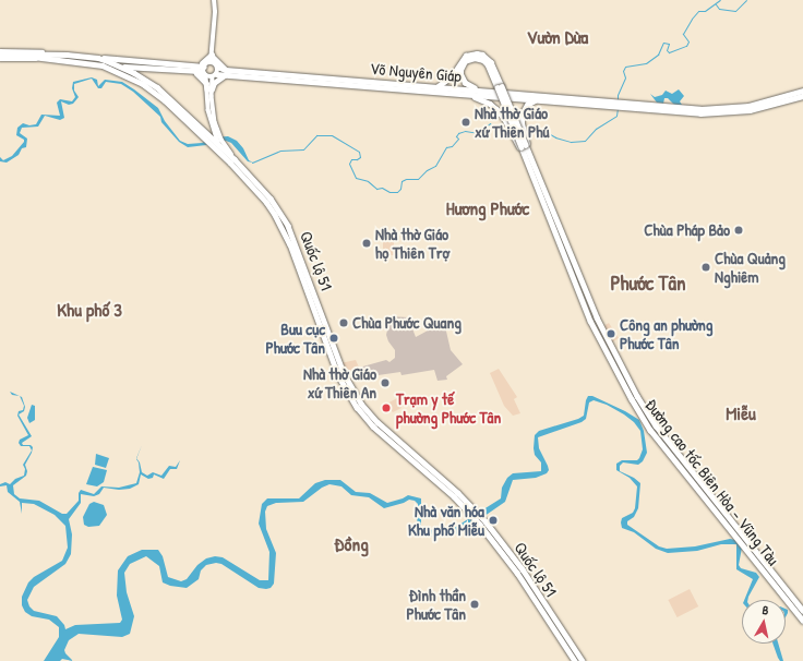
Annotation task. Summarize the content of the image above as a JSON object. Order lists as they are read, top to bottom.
{
  "streets": {
    "highway": ["Võ Nguyên Giáp", "Quốc lộ 51", "Đường cao tốc Biên Hòa – Vũng Tàu"]
  },
  "districts": [
    "Vườn Dừa",
    "Hương Phước",
    "Phước Tân",
    "Khu phố 3",
    "Miễu",
    "Đồng"
  ],
  "places": [
    "Nhà thờ Giáo xứ Thiên Phú",
    "Chùa Pháp Bảo",
    "Nhà thờ Giáo họ Thiên Trợ",
    "Chùa Quảng Nghiêm",
    "Chùa Phước Quang",
    "Công an phường Phước Tân",
    "Bưu cục Phước Tân",
    "Nhà thờ Giáo xứ Thiên An",
    "Trạm y tế phường Phước Tân",
    "Nhà văn hóa Khu phố Miễu",
    "Đình thần Phước Tân"
  ],
  "north": "top"
}
